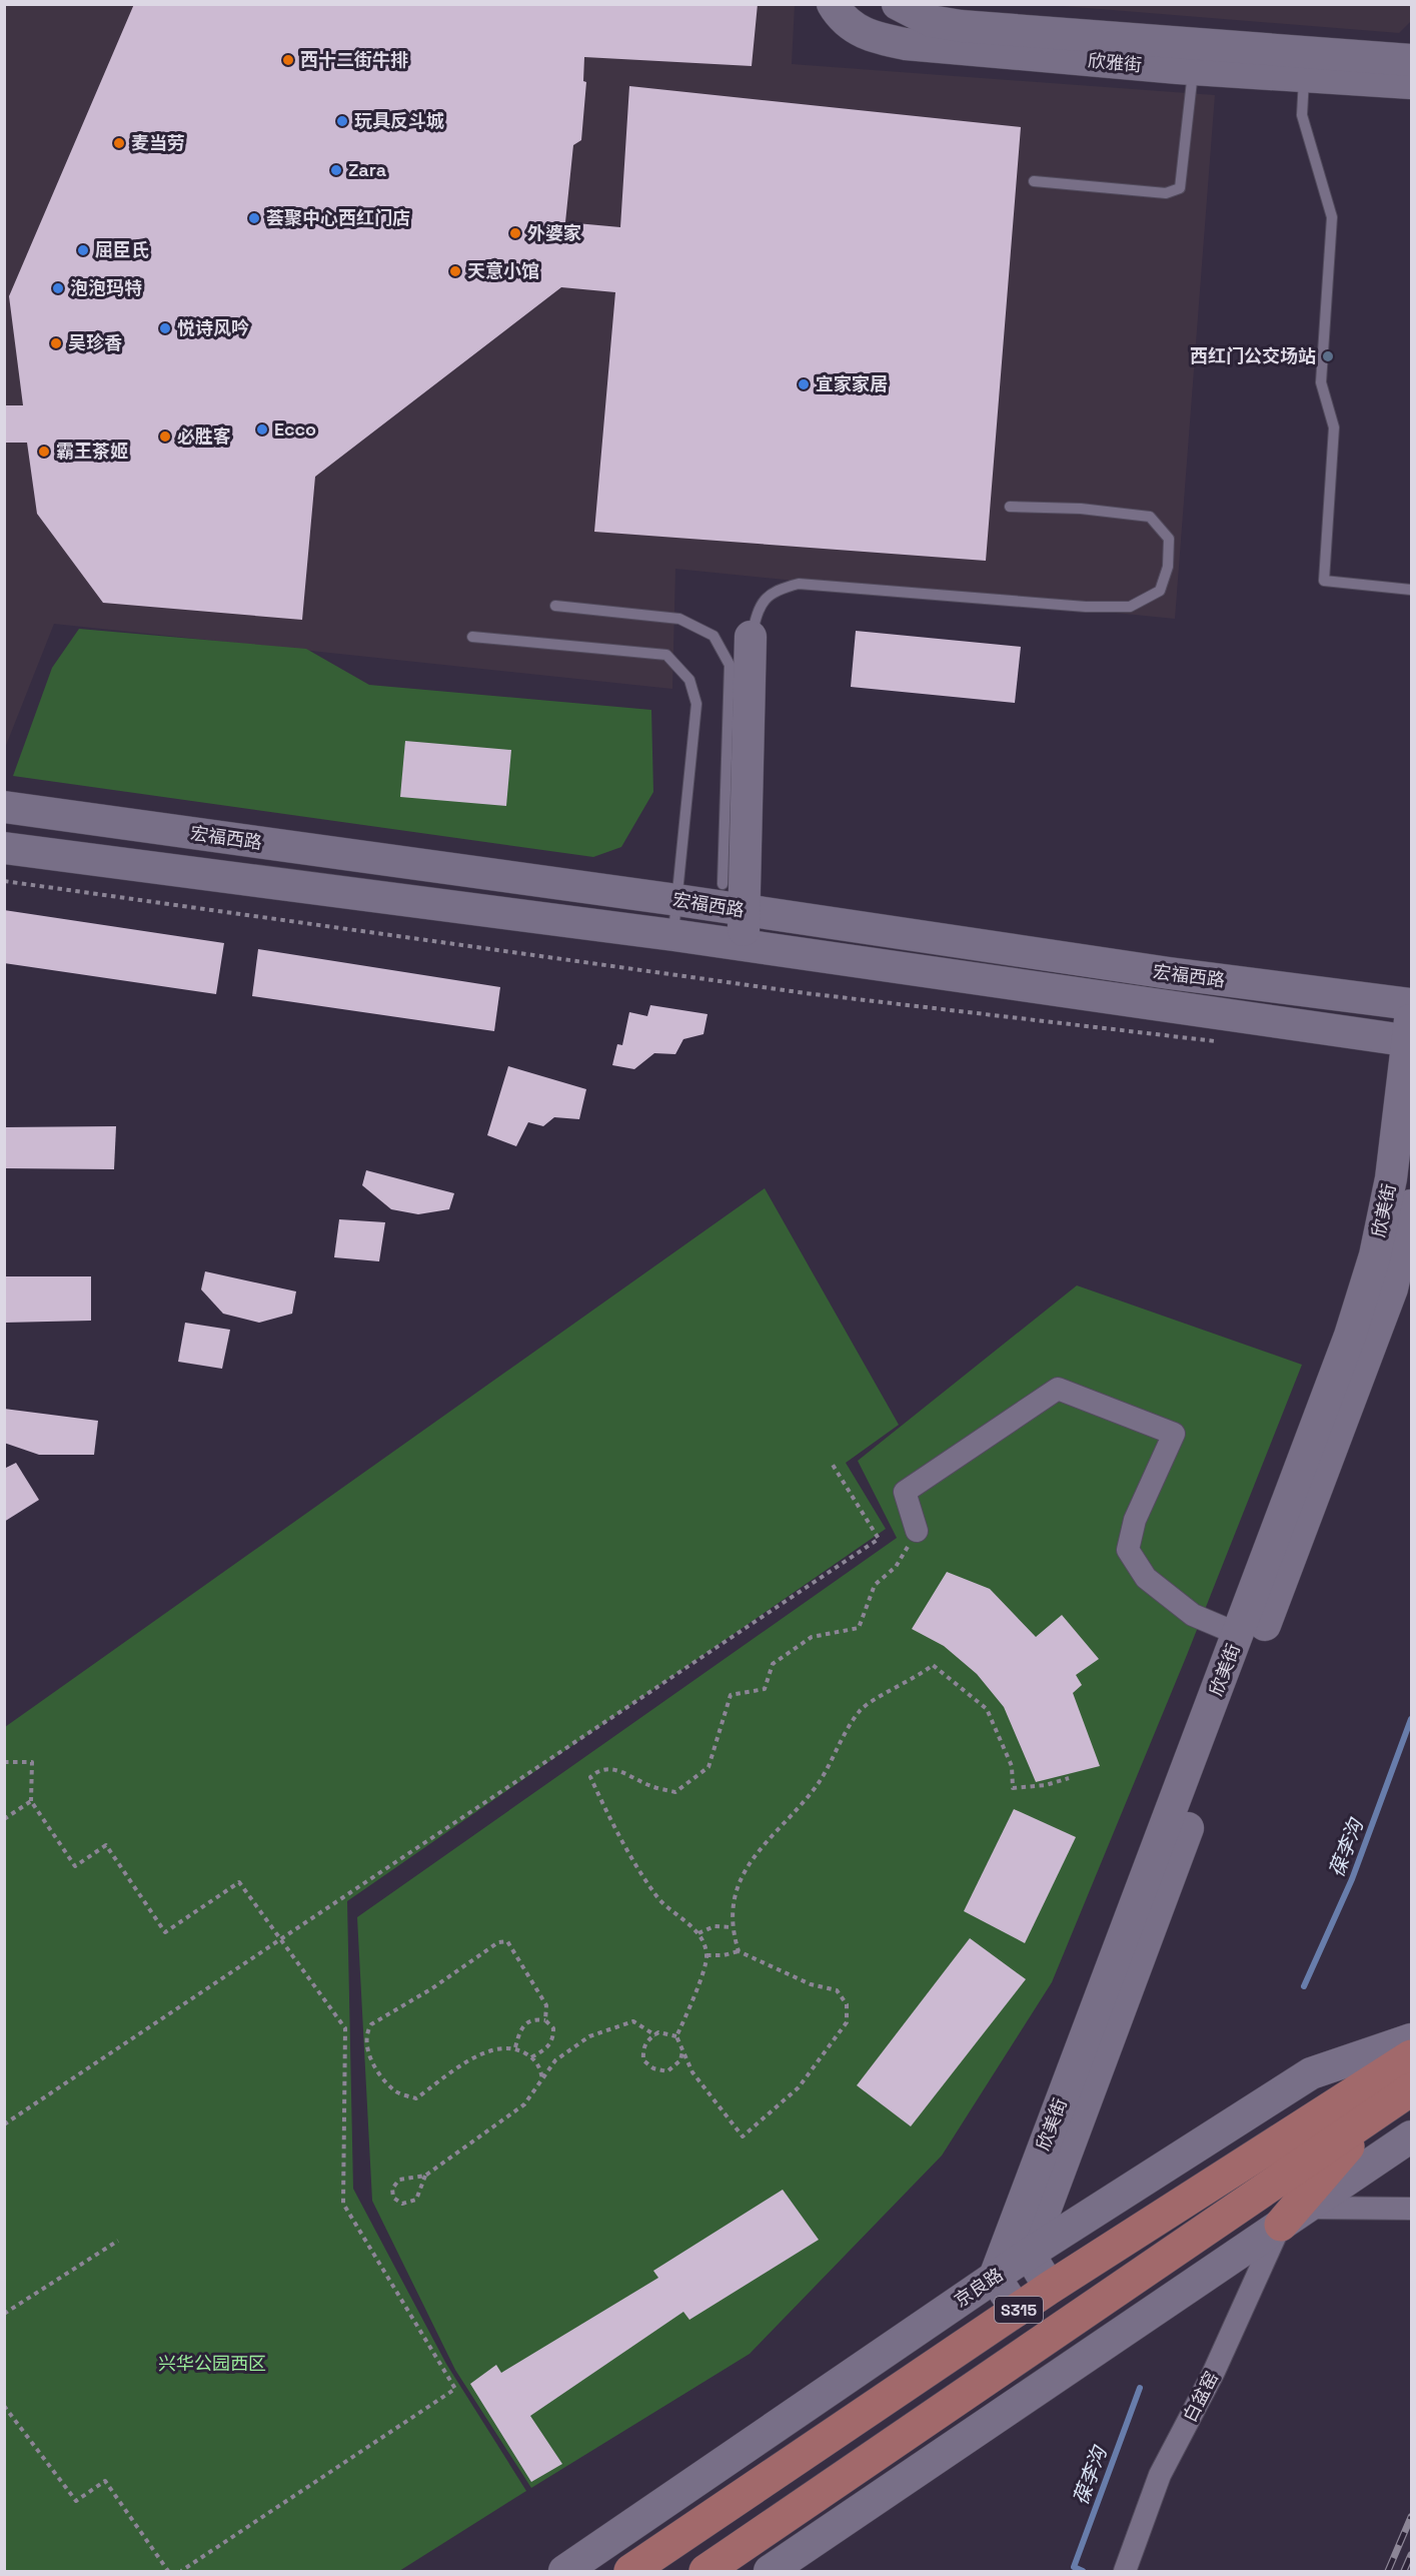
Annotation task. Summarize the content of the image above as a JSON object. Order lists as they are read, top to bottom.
{
  "streets": {
    "main road": [
      "欣雅街",
      "宏福西路",
      "欣美街",
      "京良路",
      "S315"
    ],
    "street": ["白盆窑"]
  },
  "crossings": [
    ["宏福西路", "欣美街"],
    ["欣美街", "京良路"]
  ],
  "water": ["葆李沟"],
  "parks": ["兴华公园西区"],
  "places": [
    "西十二街牛排",
    "玩具反斗城",
    "麦当劳",
    "Zara",
    "荟聚中心西红门店",
    "外婆家",
    "屈臣氏",
    "天意小馆",
    "泡泡玛特",
    "悦诗风吟",
    "吴珍香",
    "西红门公交场站",
    "宜家家居",
    "Ecco",
    "必胜客",
    "霸王茶姬"
  ]
}
